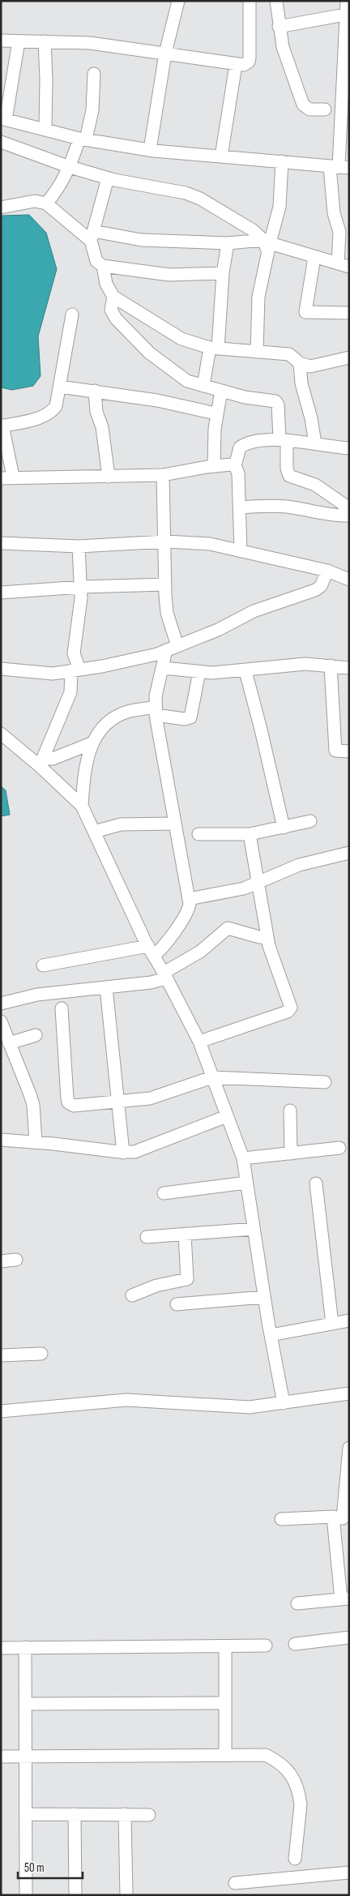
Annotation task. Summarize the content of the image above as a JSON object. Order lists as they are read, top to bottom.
{
  "scale_bar": "50 m"
}
